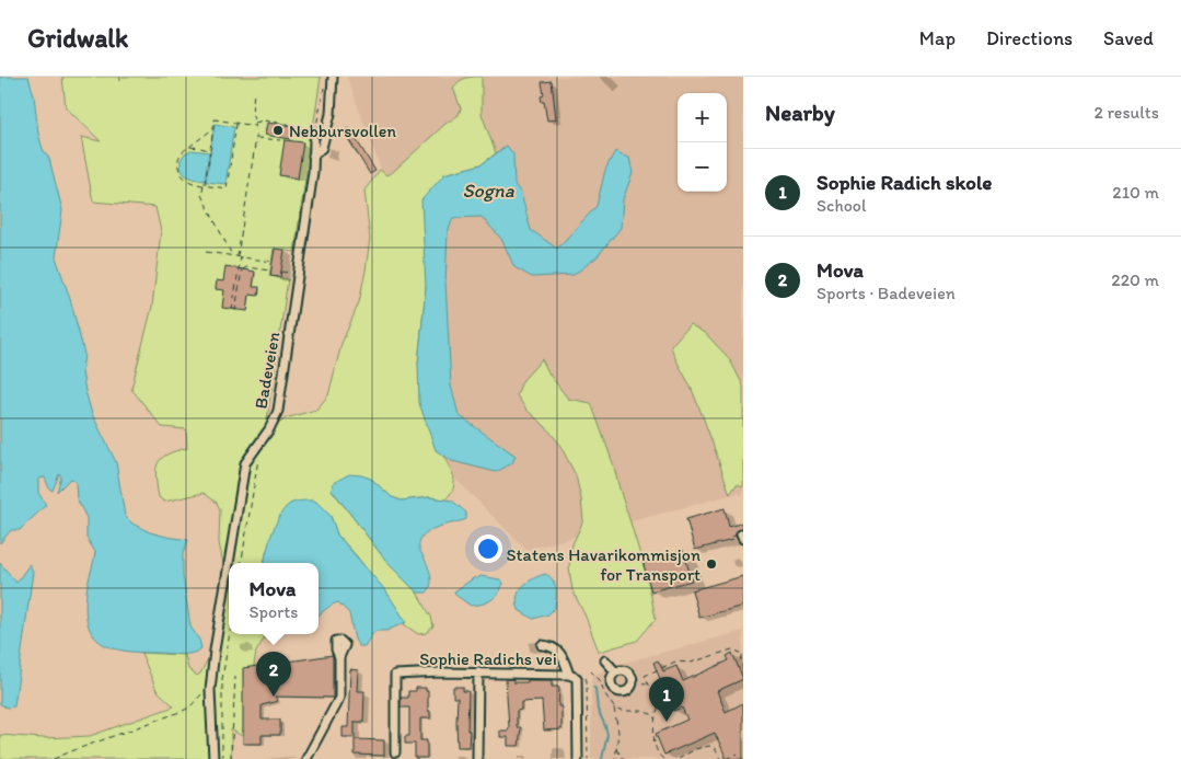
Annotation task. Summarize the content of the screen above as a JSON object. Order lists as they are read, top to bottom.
{
  "streets": {
    "street": ["Badeveien", "Sophie Radichs vei"]
  },
  "water": ["Sogna"],
  "places": ["Nebbursvollen", "Statens Havarikommisjon for Transport"],
  "page": {
    "header": "Gridwalk",
    "nav": ["Map", "Directions", "Saved"],
    "heading": ["Nearby", "2 results"],
    "map_buttons": ["+", "−"],
    "list": [
      {
        "mark": "1",
        "name": "Sophie Radich skole",
        "note": "School",
        "value": "210 m"
      },
      {
        "mark": "2",
        "name": "Mova",
        "note": "Sports · Badeveien",
        "value": "220 m"
      }
    ],
    "popup": ["Mova", "Sports"],
    "pins": ["2", "1"]
  }
}
